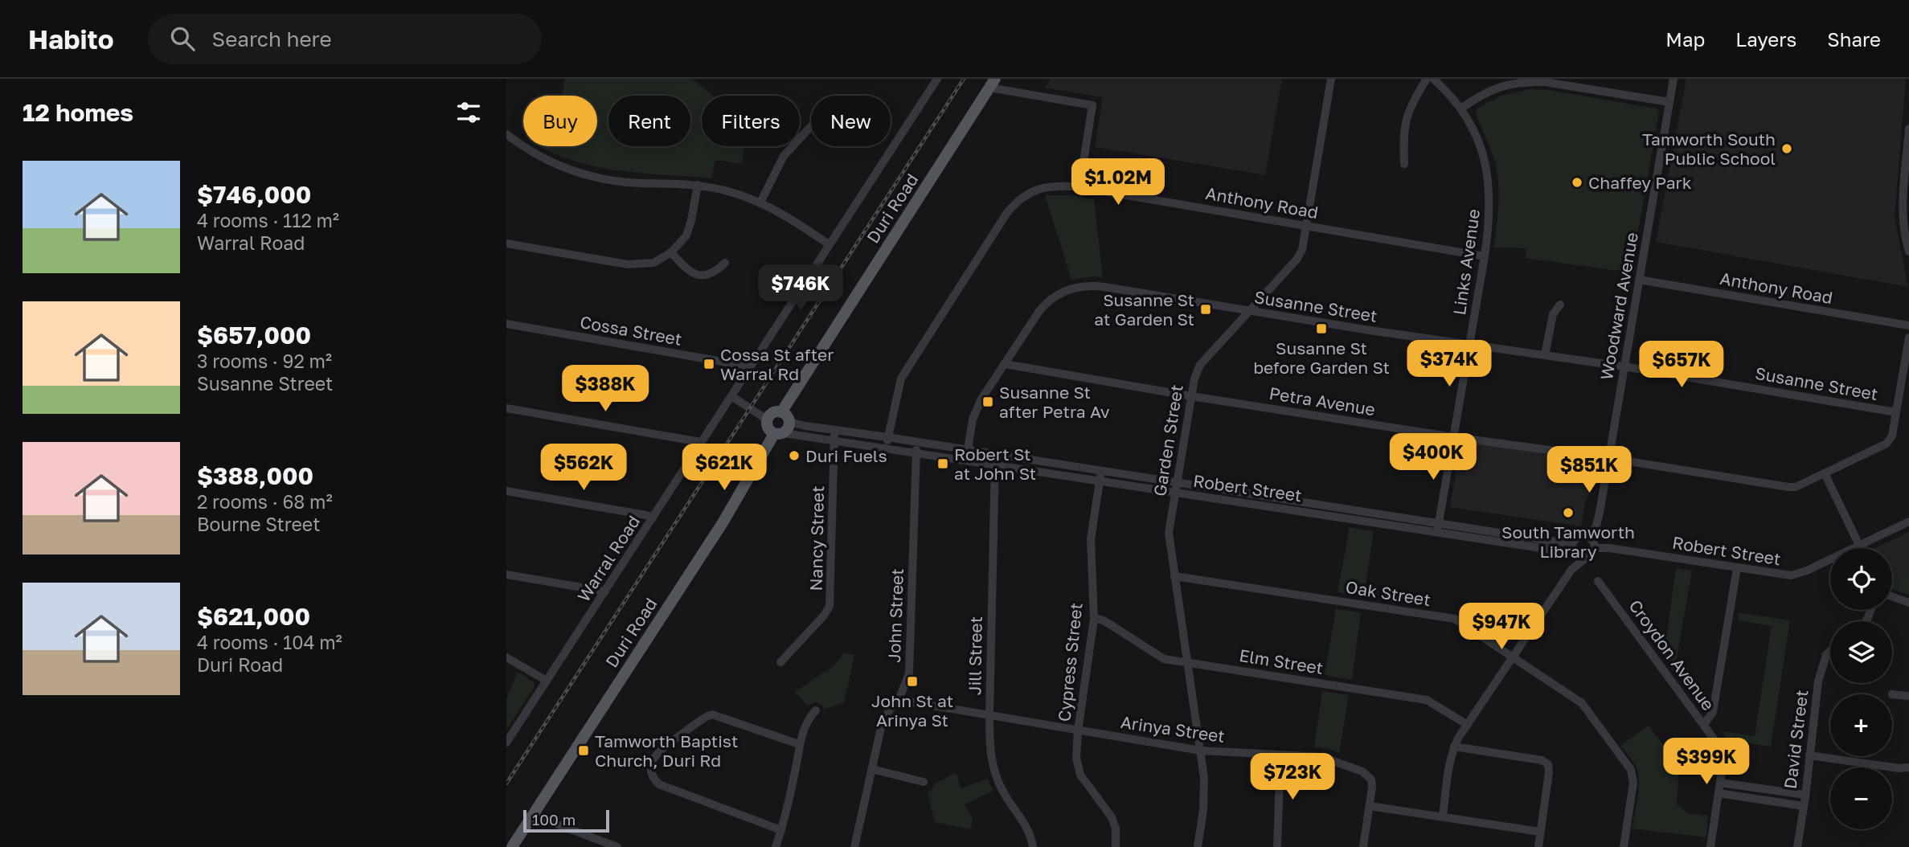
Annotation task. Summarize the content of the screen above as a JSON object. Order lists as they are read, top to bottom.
{
  "streets": {
    "main road": ["Duri Road"],
    "street": [
      "Anthony Road",
      "Links Avenue",
      "Susanne Street",
      "Woodward Avenue",
      "Cossa Street",
      "Petra Avenue",
      "Garden Street",
      "Robert Street",
      "Nancy Street",
      "Warral Road",
      "Oak Street",
      "John Street",
      "Croydon Avenue",
      "Jill Street",
      "Elm Street",
      "Cypress Street",
      "Arinya Street",
      "David Street"
    ]
  },
  "crossings": [
    ["Anthony Road", "Links Avenue"],
    ["Anthony Road", "Woodward Avenue"],
    ["Anthony Road", "Garden Street"],
    ["Anthony Road", "Robert Street"],
    ["Duri Road", "Robert Street"],
    ["Links Avenue", "Susanne Street"],
    ["Links Avenue", "Petra Avenue"],
    ["Links Avenue", "Robert Street"],
    ["Susanne Street", "Woodward Avenue"],
    ["Susanne Street", "Petra Avenue"],
    ["Susanne Street", "Garden Street"],
    ["Susanne Street", "Robert Street"],
    ["Woodward Avenue", "Petra Avenue"],
    ["Woodward Avenue", "Robert Street"],
    ["Cossa Street", "Warral Road"],
    ["Petra Avenue", "Garden Street"],
    ["Garden Street", "Robert Street"],
    ["Garden Street", "Oak Street"],
    ["Garden Street", "Elm Street"],
    ["Garden Street", "Arinya Street"],
    ["Robert Street", "Nancy Street"],
    ["Robert Street", "John Street"],
    ["Robert Street", "Jill Street"],
    ["Robert Street", "Cypress Street"],
    ["John Street", "Arinya Street"],
    ["Jill Street", "Arinya Street"],
    ["Elm Street", "Cypress Street"],
    ["Cypress Street", "Arinya Street"]
  ],
  "places": {
    "other": [
      "Tamworth South Public School",
      "Chaffey Park",
      "Duri Fuels",
      "South Tamworth Library"
    ],
    "transit": [
      "Susanne St at Garden St",
      "Susanne St before Garden St",
      "Cossa St after Warral Rd",
      "Susanne St after Petra Av",
      "Robert St at John St",
      "John St at Arinya St",
      "Tamworth Baptist Church, Duri Rd"
    ]
  },
  "scale_bar": "100 m",
  "page": {
    "header": "Habito",
    "search": "Search here",
    "nav": ["Map", "Layers", "Share"],
    "heading": "12 homes",
    "chip": [
      "Buy",
      "Rent",
      "Filters",
      "New"
    ],
    "list": [
      {
        "name": "$746,000",
        "note": "4 rooms · 112 m² · Warral Road"
      },
      {
        "name": "$657,000",
        "note": "3 rooms · 92 m² · Susanne Street"
      },
      {
        "name": "$388,000",
        "note": "2 rooms · 68 m² · Bourne Street"
      },
      {
        "name": "$621,000",
        "note": "4 rooms · 104 m² · Duri Road"
      }
    ],
    "price": [
      "$1.02M",
      "$746K",
      "$374K",
      "$657K",
      "$388K",
      "$400K",
      "$562K",
      "$621K",
      "$851K",
      "$947K",
      "$399K",
      "$723K"
    ],
    "map_buttons": ["+", "−"],
    "scale": "100 m"
  }
}
